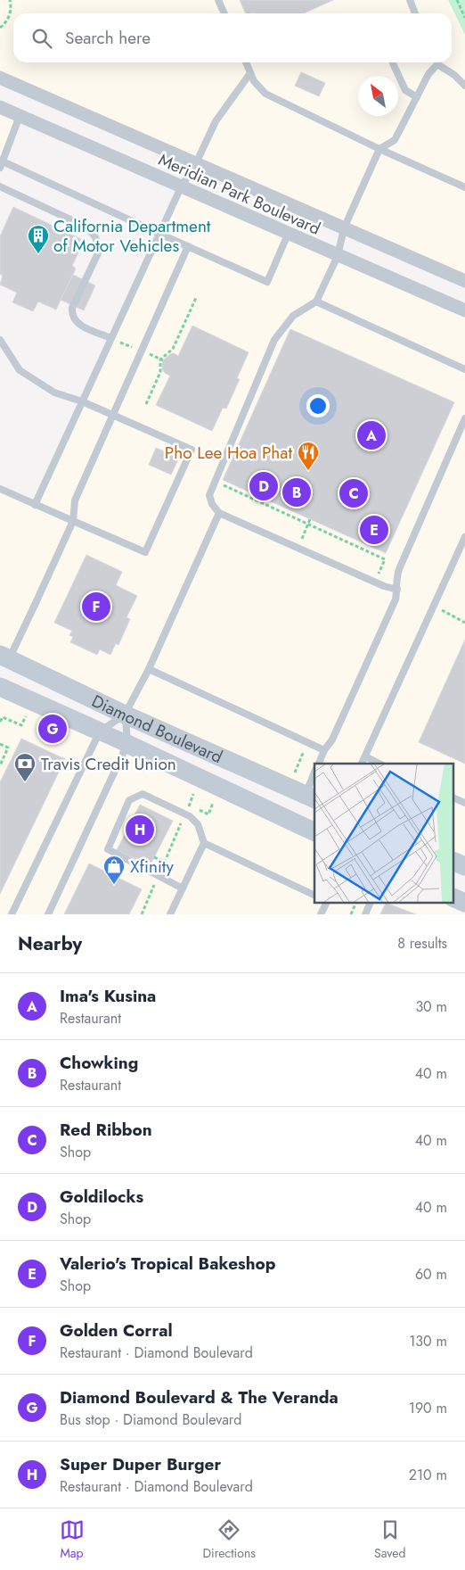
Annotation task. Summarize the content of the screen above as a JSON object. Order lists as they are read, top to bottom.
{
  "streets": {
    "main road": ["Diamond Boulevard"],
    "street": ["Meridian Park Boulevard"]
  },
  "places": {
    "building": ["California Department of Motor Vehicles"],
    "restaurant": ["Pho Lee Hoa Phat"],
    "bank": ["Travis Credit Union"],
    "shop": ["Xfinity"]
  },
  "north": "top left",
  "page": {
    "search": "Search here",
    "pins": [
      "A",
      "D",
      "B",
      "C",
      "E",
      "F",
      "G",
      "H"
    ],
    "heading": ["Nearby", "8 results"],
    "list": [
      {
        "mark": "A",
        "name": "Ima's Kusina",
        "note": "Restaurant",
        "value": "30 m"
      },
      {
        "mark": "B",
        "name": "Chowking",
        "note": "Restaurant",
        "value": "40 m"
      },
      {
        "mark": "C",
        "name": "Red Ribbon",
        "note": "Shop",
        "value": "40 m"
      },
      {
        "mark": "D",
        "name": "Goldilocks",
        "note": "Shop",
        "value": "40 m"
      },
      {
        "mark": "E",
        "name": "Valerio's Tropical Bakeshop",
        "note": "Shop",
        "value": "60 m"
      },
      {
        "mark": "F",
        "name": "Golden Corral",
        "note": "Restaurant · Diamond Boulevard",
        "value": "130 m"
      },
      {
        "mark": "G",
        "name": "Diamond Boulevard & The Veranda",
        "note": "Bus stop · Diamond Boulevard",
        "value": "190 m"
      },
      {
        "mark": "H",
        "name": "Super Duper Burger",
        "note": "Restaurant · Diamond Boulevard",
        "value": "210 m"
      }
    ],
    "nav": ["Map", "Directions", "Saved"]
  }
}
